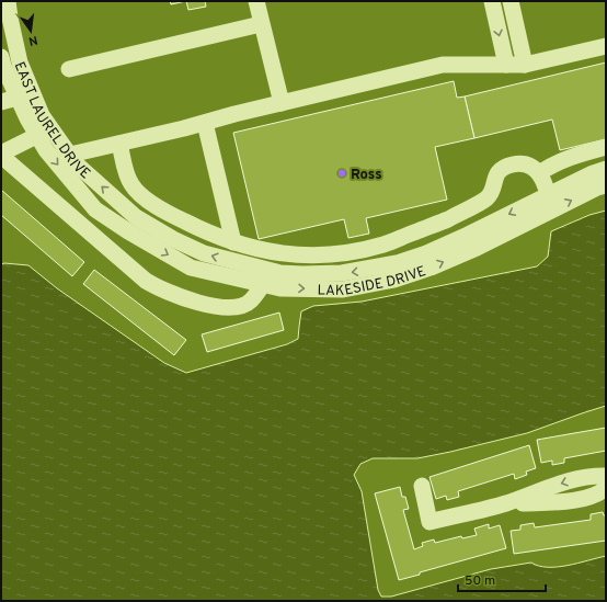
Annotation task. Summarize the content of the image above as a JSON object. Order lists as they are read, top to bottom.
{
  "streets": {
    "street": ["EAST LAUREL DRIVE", "LAKESIDE DRIVE"]
  },
  "crossings": [
    ["EAST LAUREL DRIVE", "LAKESIDE DRIVE"]
  ],
  "places": ["Ross"],
  "scale_bar": "50 m",
  "north": "bottom"
}
